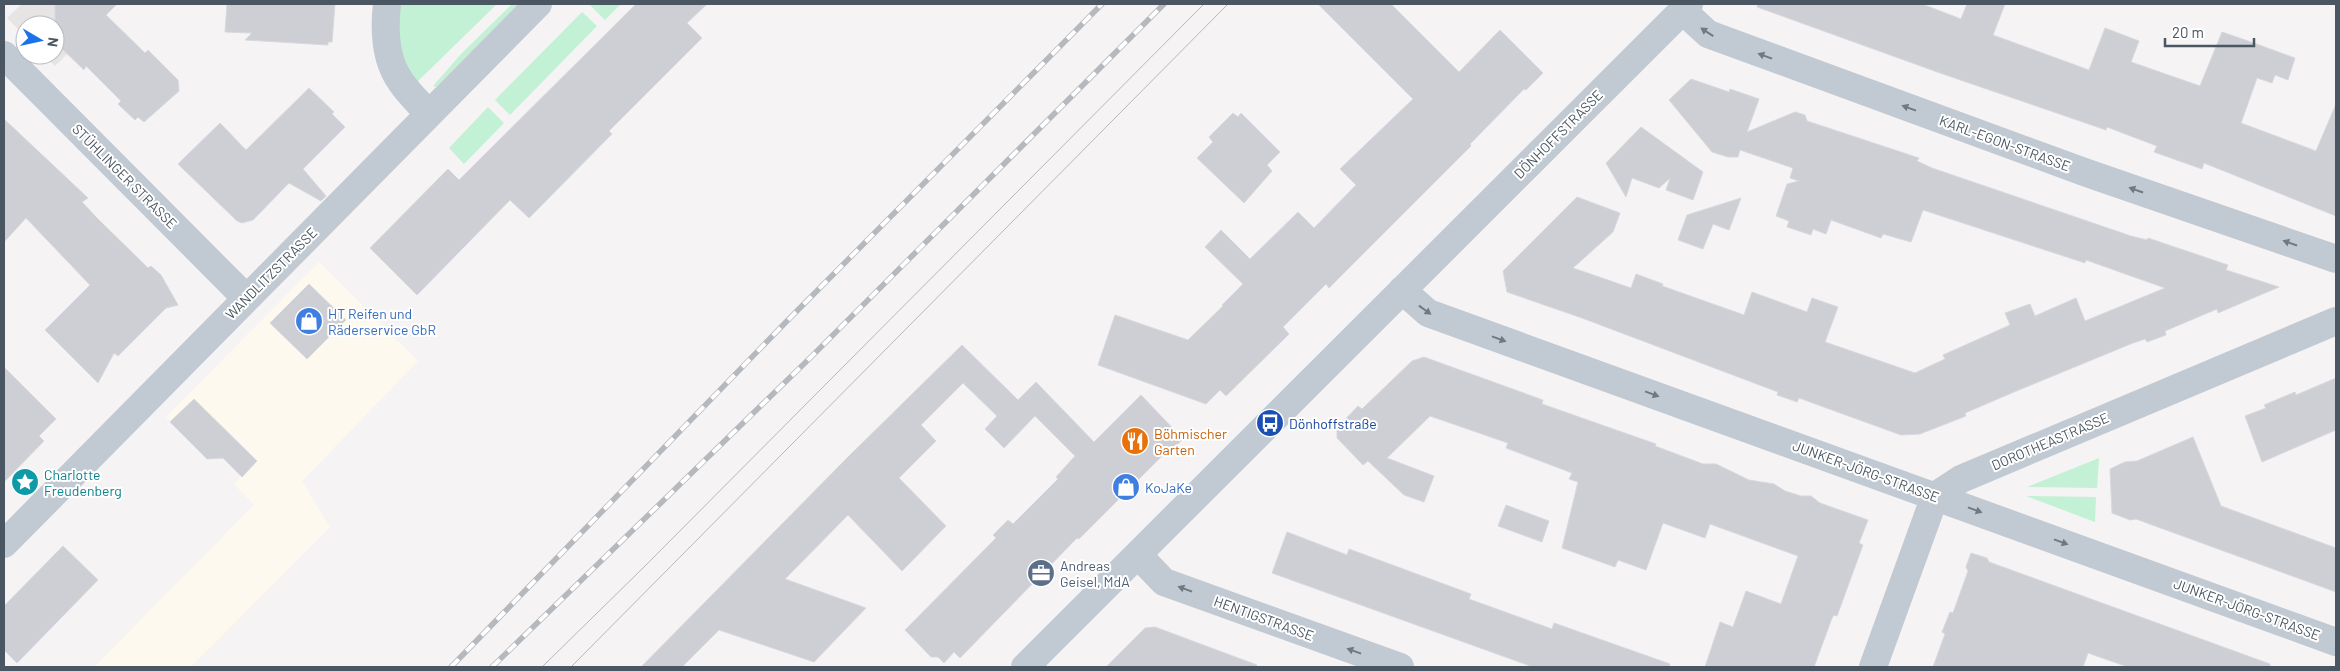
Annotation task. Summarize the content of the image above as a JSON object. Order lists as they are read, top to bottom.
{
  "streets": {
    "street": [
      "DÖNHOFFSTRASSE",
      "KARL-EGON-STRASSE",
      "STÜHLINGER STRASSE",
      "WANDLITZSTRASSE",
      "DOROTHEASTRASSE",
      "JUNKER-JÖRG-STRASSE",
      "HENTIGSTRASSE"
    ]
  },
  "crossings": [
    ["DÖNHOFFSTRASSE", "KARL-EGON-STRASSE"],
    ["DÖNHOFFSTRASSE", "JUNKER-JÖRG-STRASSE"],
    ["DÖNHOFFSTRASSE", "HENTIGSTRASSE"],
    ["STÜHLINGER STRASSE", "WANDLITZSTRASSE"],
    ["DOROTHEASTRASSE", "JUNKER-JÖRG-STRASSE"]
  ],
  "one_way": ["KARL-EGON-STRASSE", "JUNKER-JÖRG-STRASSE", "HENTIGSTRASSE"],
  "places": {
    "shop": ["HT Reifen und Räderservice GbR", "KoJaKe"],
    "bus stop": ["Dönhoffstraße"],
    "restaurant": ["Böhmischer Garten"],
    "place": ["Charlotte Freudenberg"],
    "office": ["Andreas Geisel, MdA"]
  },
  "scale_bar": "20 m",
  "north": "right"
}
